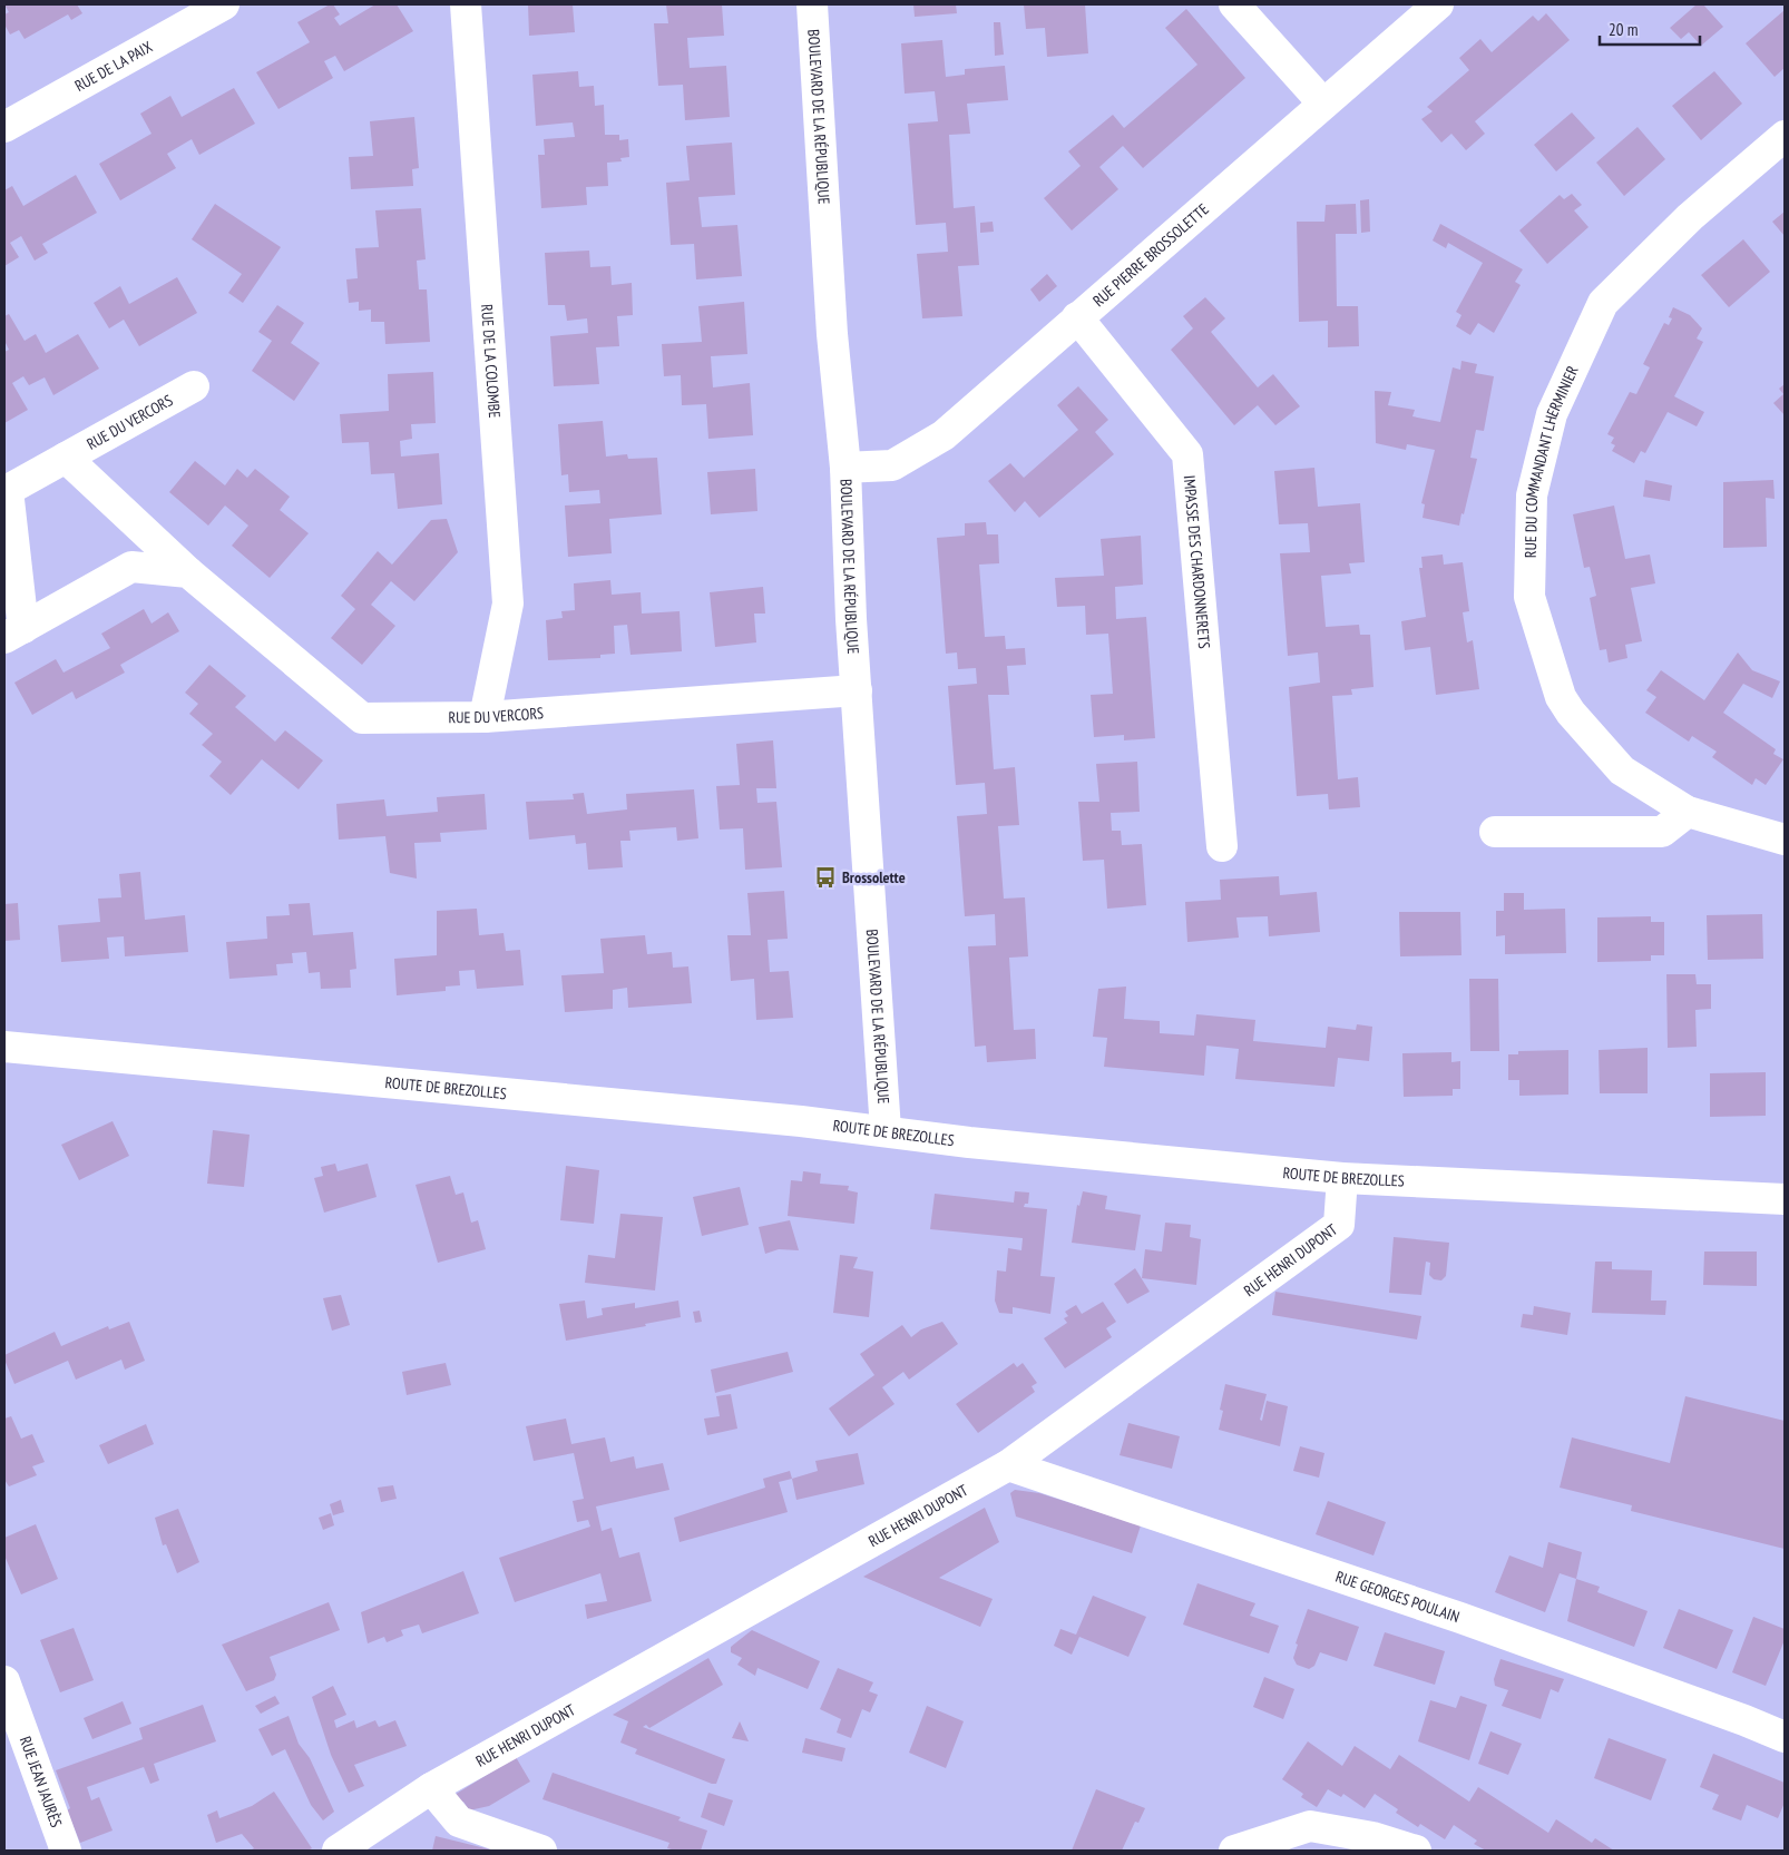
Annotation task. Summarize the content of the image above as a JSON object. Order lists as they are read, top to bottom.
{
  "streets": {
    "street": [
      "RUE DE LA PAIX",
      "BOULEVARD DE LA RÉPUBLIQUE",
      "RUE PIERRE BROSSOLETTE",
      "RUE DE LA COLOMBE",
      "RUE DU VERCORS",
      "RUE DU COMMANDANT LHERMINIER",
      "IMPASSE DES CHARDONNERETS",
      "ROUTE DE BREZOLLES",
      "RUE HENRI DUPONT",
      "RUE GEORGES POULAIN",
      "RUE JEAN JAURÈS"
    ]
  },
  "crossings": [
    ["BOULEVARD DE LA RÉPUBLIQUE", "RUE PIERRE BROSSOLETTE"],
    ["BOULEVARD DE LA RÉPUBLIQUE", "RUE DU VERCORS"],
    ["BOULEVARD DE LA RÉPUBLIQUE", "ROUTE DE BREZOLLES"],
    ["RUE PIERRE BROSSOLETTE", "IMPASSE DES CHARDONNERETS"],
    ["RUE DE LA COLOMBE", "RUE DU VERCORS"],
    ["ROUTE DE BREZOLLES", "RUE HENRI DUPONT"],
    ["RUE HENRI DUPONT", "RUE GEORGES POULAIN"]
  ],
  "places": {
    "bus stop": ["Brossolette"]
  },
  "scale_bar": "20 m"
}
